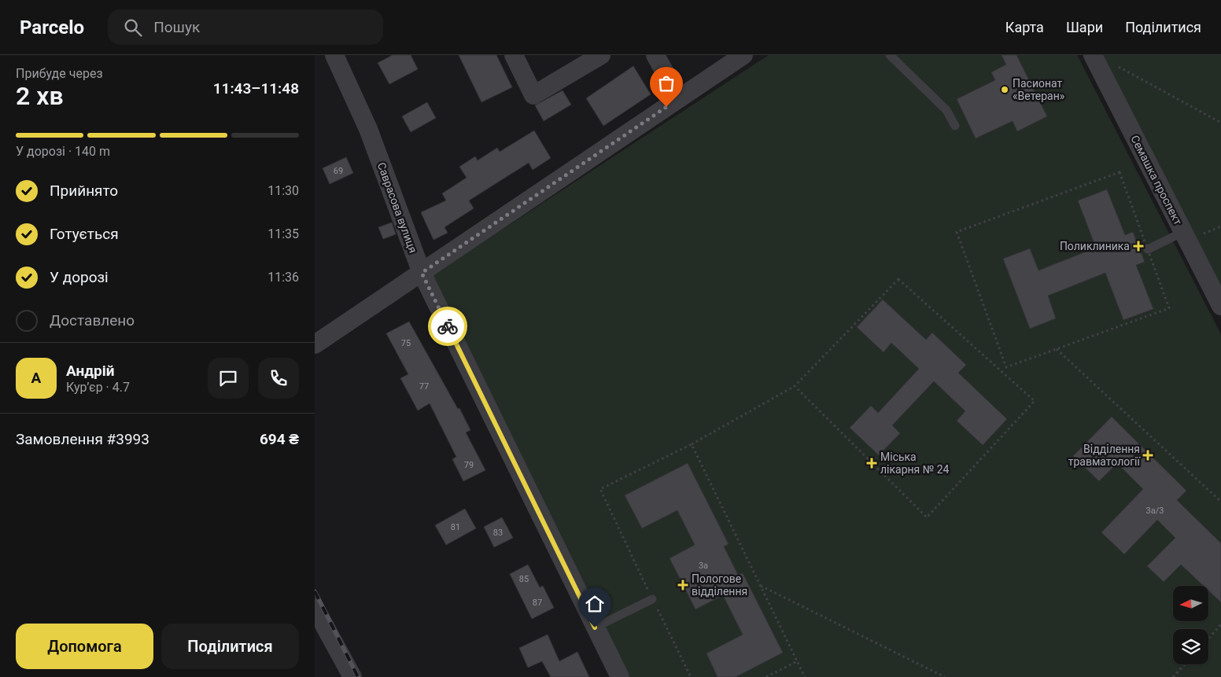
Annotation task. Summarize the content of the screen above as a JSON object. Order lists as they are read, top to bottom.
{
  "streets": {
    "street": ["Семашка проспект", "Саврасова вулиця"]
  },
  "places": {
    "other": ["Пасионат «Ветеран»"],
    "health": [
      "Поликлиника",
      "Відділення травматології",
      "Міська лікарня № 24",
      "Пологове відділення"
    ]
  },
  "house_numbers": [
    "69",
    "75",
    "77",
    "79",
    "3а/3",
    "81",
    "83",
    "3а",
    "85",
    "87"
  ],
  "north": "left",
  "page": {
    "header": "Parcelo",
    "search": "Пошук",
    "nav": ["Карта", "Шари", "Поділитися"],
    "heading": ["2 хв", "Прибуде через", "11:43–11:48"],
    "panel": [
      "Андрій",
      "Кур’єр · 4.7",
      "Замовлення #3993",
      "694 ₴"
    ],
    "bar": "У дорозі · 140 m",
    "list": [
      ["Прийнято", "11:30"],
      ["Готується", "11:35"],
      ["У дорозі", "11:36"],
      "Доставлено"
    ],
    "round": "А",
    "buttons": ["Допомога", "Поділитися"]
  }
}
